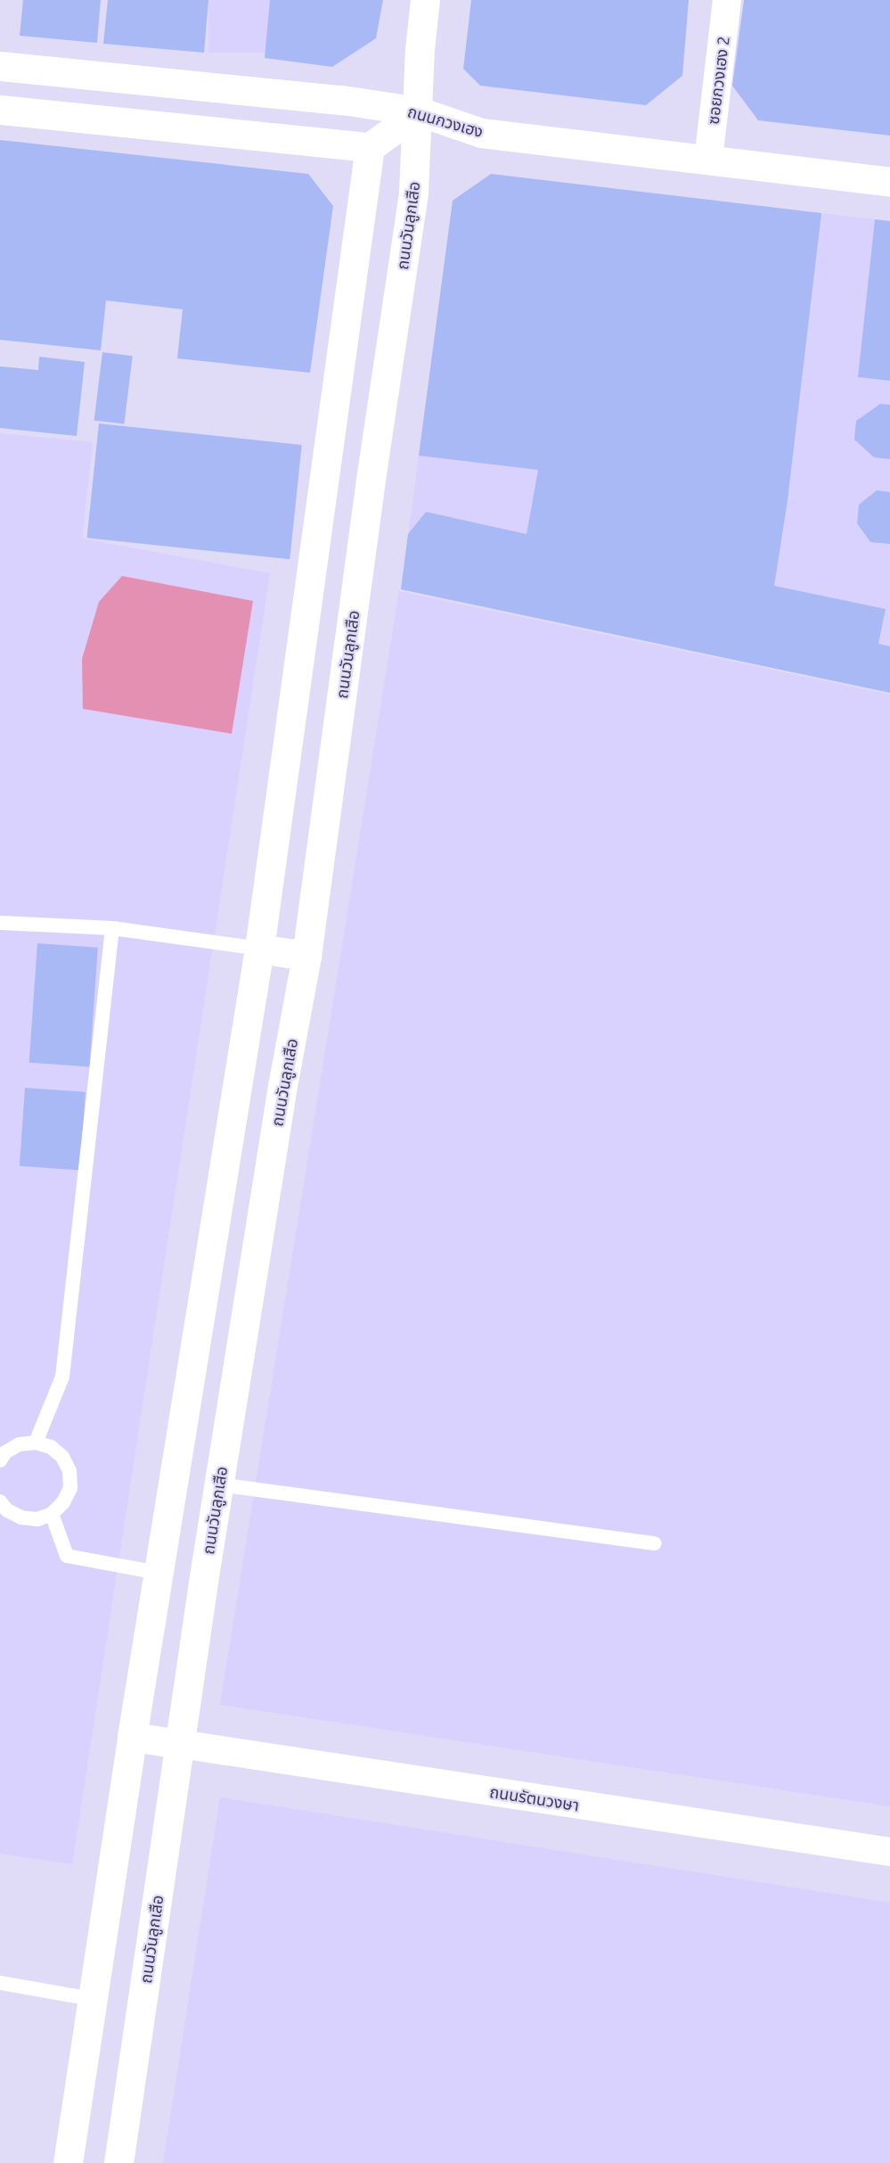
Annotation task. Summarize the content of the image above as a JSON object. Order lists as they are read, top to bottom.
{
  "streets": {
    "street": [
      "ซอยกวงเฮง 2",
      "ถนนกวงเฮง",
      "ถนนวันลูกเสือ",
      "ถนนรัตนวงษา"
    ]
  },
  "crossings": [
    ["ซอยกวงเฮง 2", "ถนนกวงเฮง"],
    ["ถนนกวงเฮง", "ถนนวันลูกเสือ"],
    ["ถนนวันลูกเสือ", "ถนนรัตนวงษา"]
  ]
}
